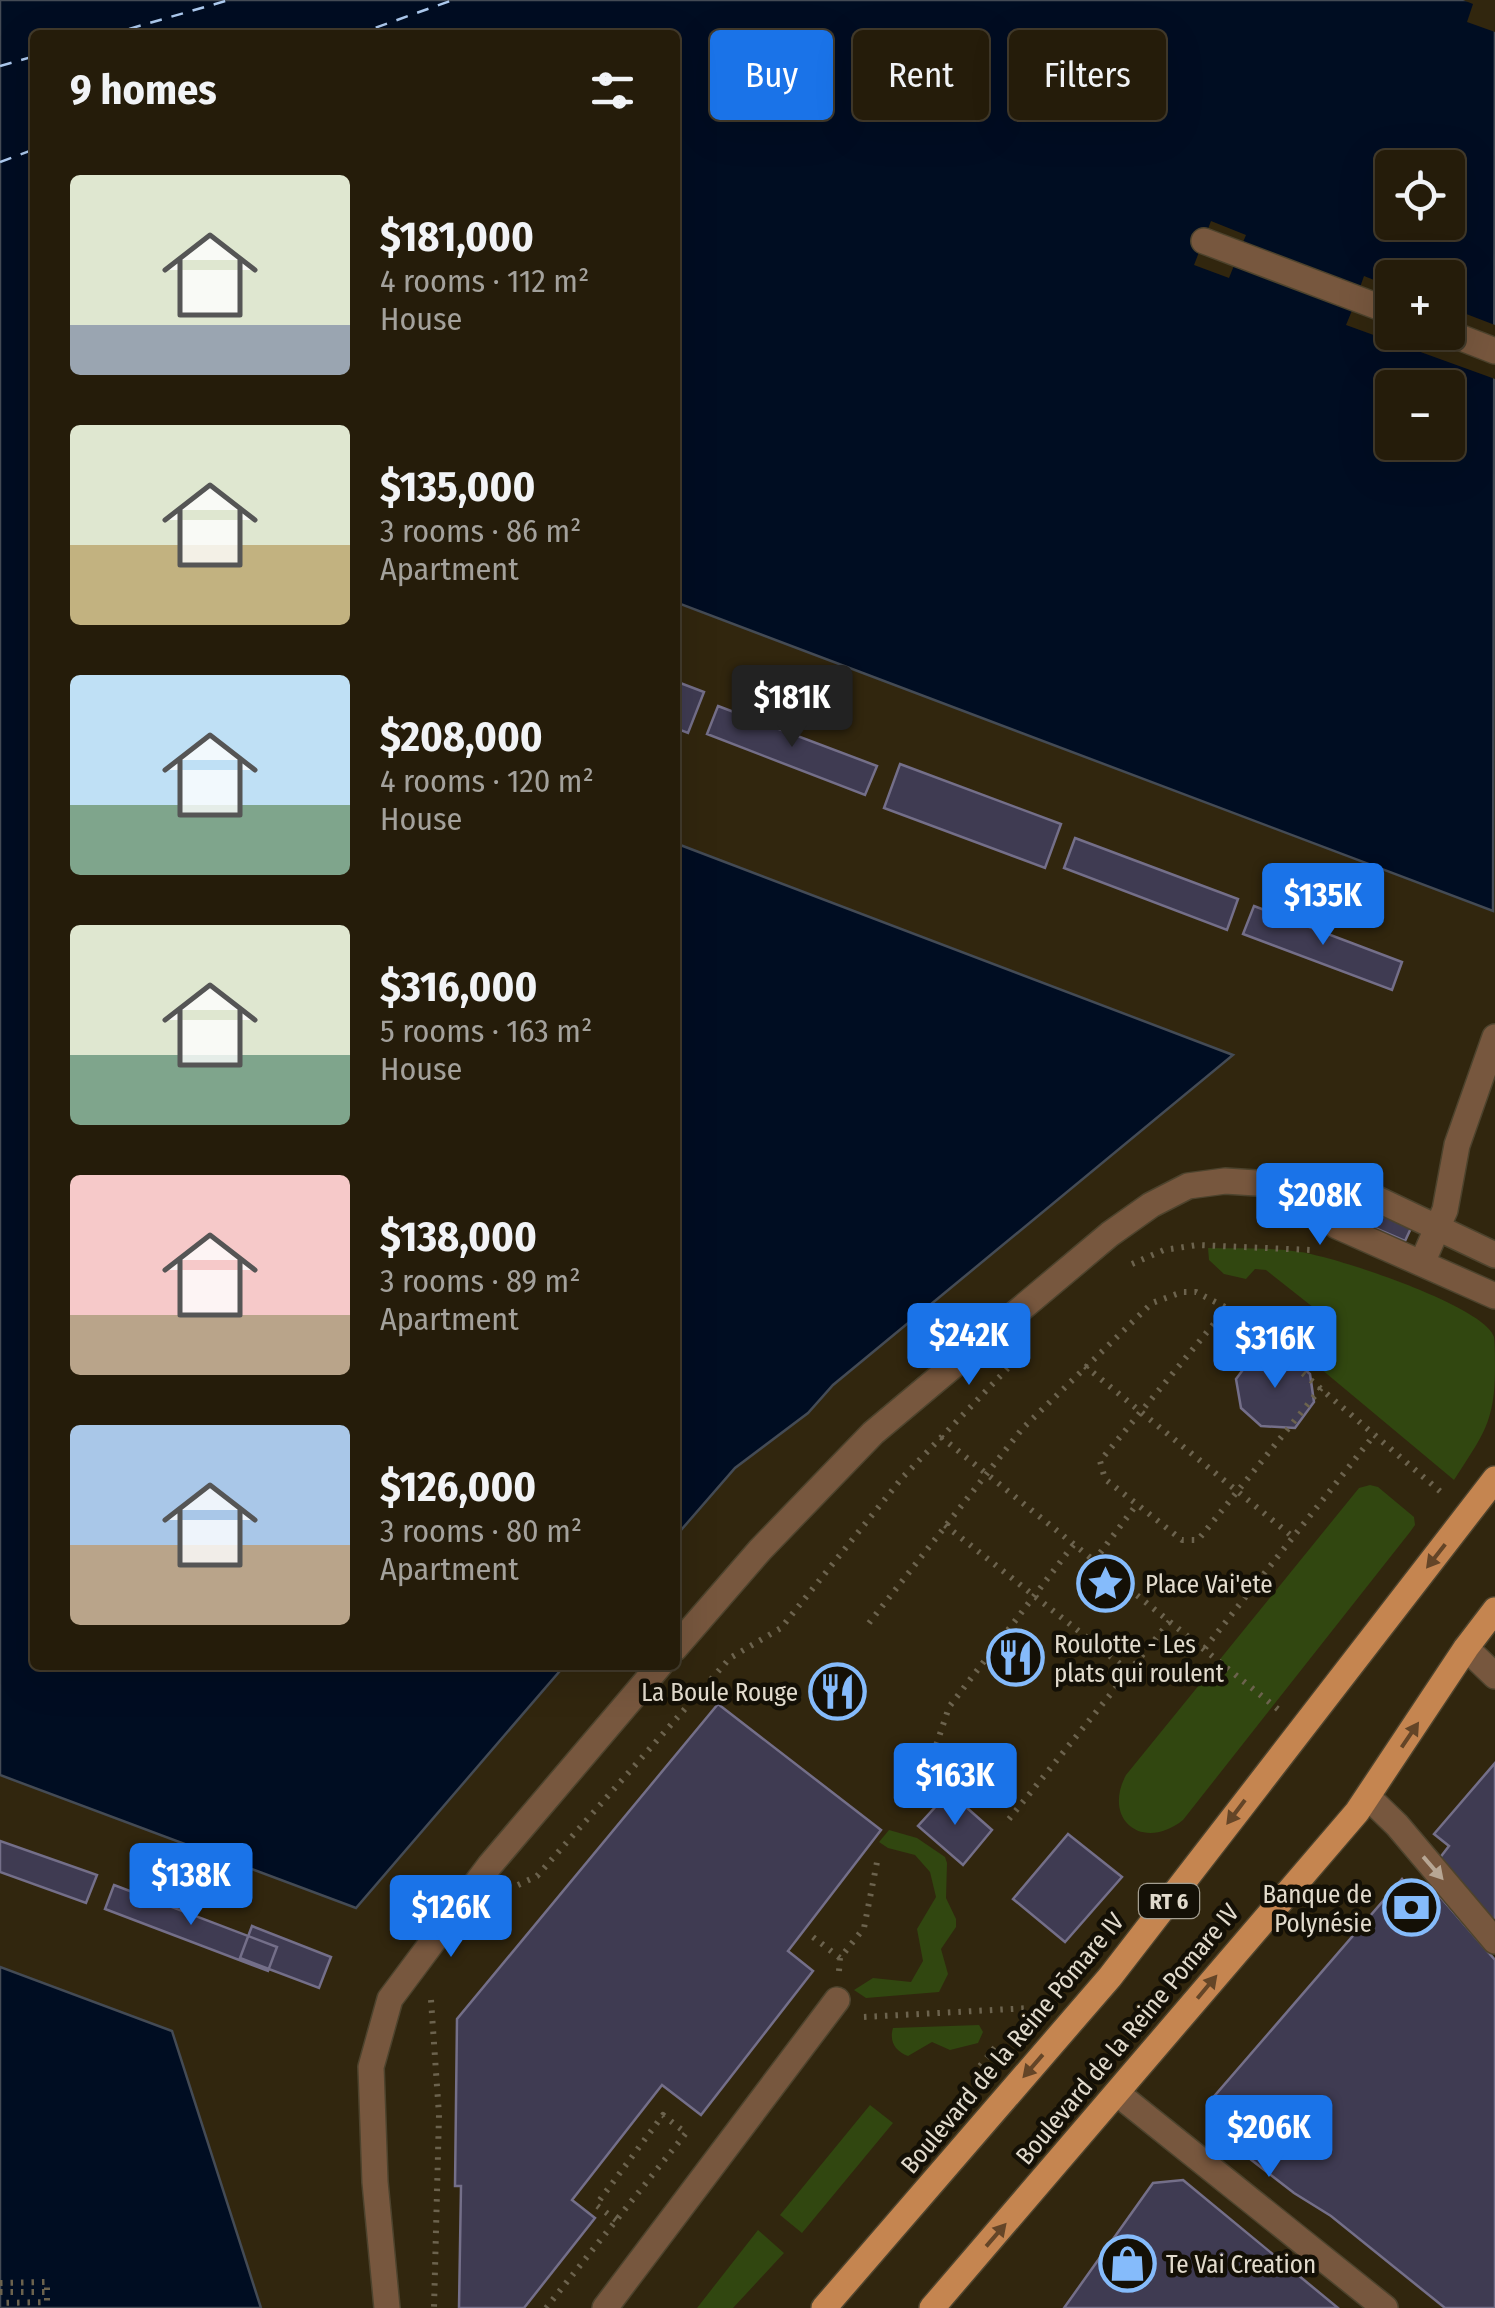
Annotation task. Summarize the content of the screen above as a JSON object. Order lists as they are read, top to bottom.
{
  "streets": {
    "main road": ["RT 6", "Boulevard de la Reine Pomare IV", "Boulevard de la Reine Pōmare IV"]
  },
  "one_way": ["Boulevard de la Reine Pomare IV", "Boulevard de la Reine Pōmare IV"],
  "places": {
    "place": ["Place Vai'ete"],
    "restaurant": ["Roulotte - Les plats qui roulent", "La Boule Rouge"],
    "bank": ["Banque de Polynésie"],
    "shop": ["Te Vai Creation"]
  },
  "page": {
    "chip": ["Buy", "Rent", "Filters"],
    "heading": "9 homes",
    "map_buttons": ["+", "−"],
    "list": [
      {
        "name": "$181,000",
        "note": "4 rooms · 112 m² · House"
      },
      {
        "name": "$135,000",
        "note": "3 rooms · 86 m² · Apartment"
      },
      {
        "name": "$208,000",
        "note": "4 rooms · 120 m² · House"
      },
      {
        "name": "$316,000",
        "note": "5 rooms · 163 m² · House"
      },
      {
        "name": "$138,000",
        "note": "3 rooms · 89 m² · Apartment"
      },
      {
        "name": "$126,000",
        "note": "3 rooms · 80 m² · Apartment"
      }
    ],
    "price": [
      "$181K",
      "$135K",
      "$208K",
      "$242K",
      "$316K",
      "$163K",
      "$138K",
      "$126K",
      "$206K"
    ]
  }
}
